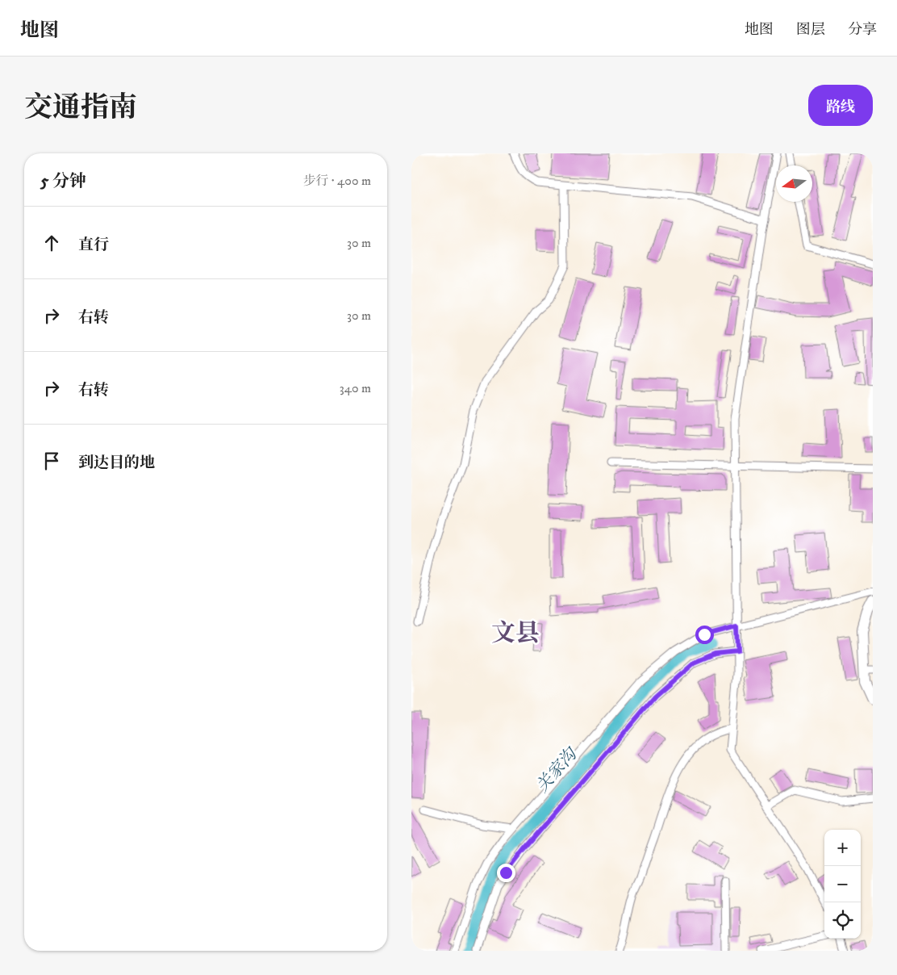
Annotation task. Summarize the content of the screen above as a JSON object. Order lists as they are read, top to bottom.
{
  "districts": ["文县"],
  "water": ["关家沟"],
  "north": "left",
  "page": {
    "header": "地图",
    "nav": ["地图", "图层", "分享"],
    "title": "交通指南",
    "buttons": "路线",
    "heading": ["5 分钟", "步行 · 400 m"],
    "list": [
      ["直行", "30 m"],
      ["右转", "30 m"],
      ["右转", "340 m"],
      "到达目的地"
    ],
    "map_buttons": ["+", "−"]
  }
}
